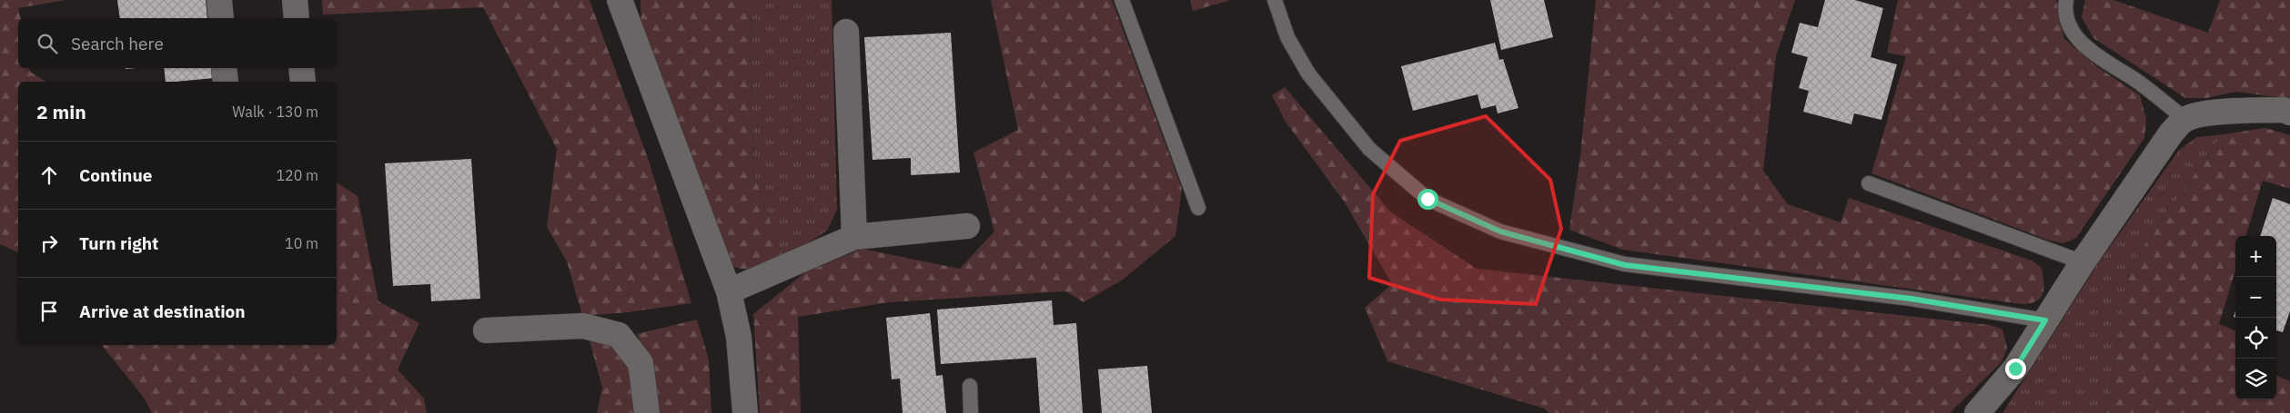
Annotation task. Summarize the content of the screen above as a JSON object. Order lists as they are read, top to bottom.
{
  "page": {
    "search": "Search here",
    "heading": ["2 min", "Walk · 130 m"],
    "list": [
      ["Continue", "120 m"],
      ["Turn right", "10 m"],
      "Arrive at destination"
    ],
    "map_buttons": ["+", "−"]
  }
}
